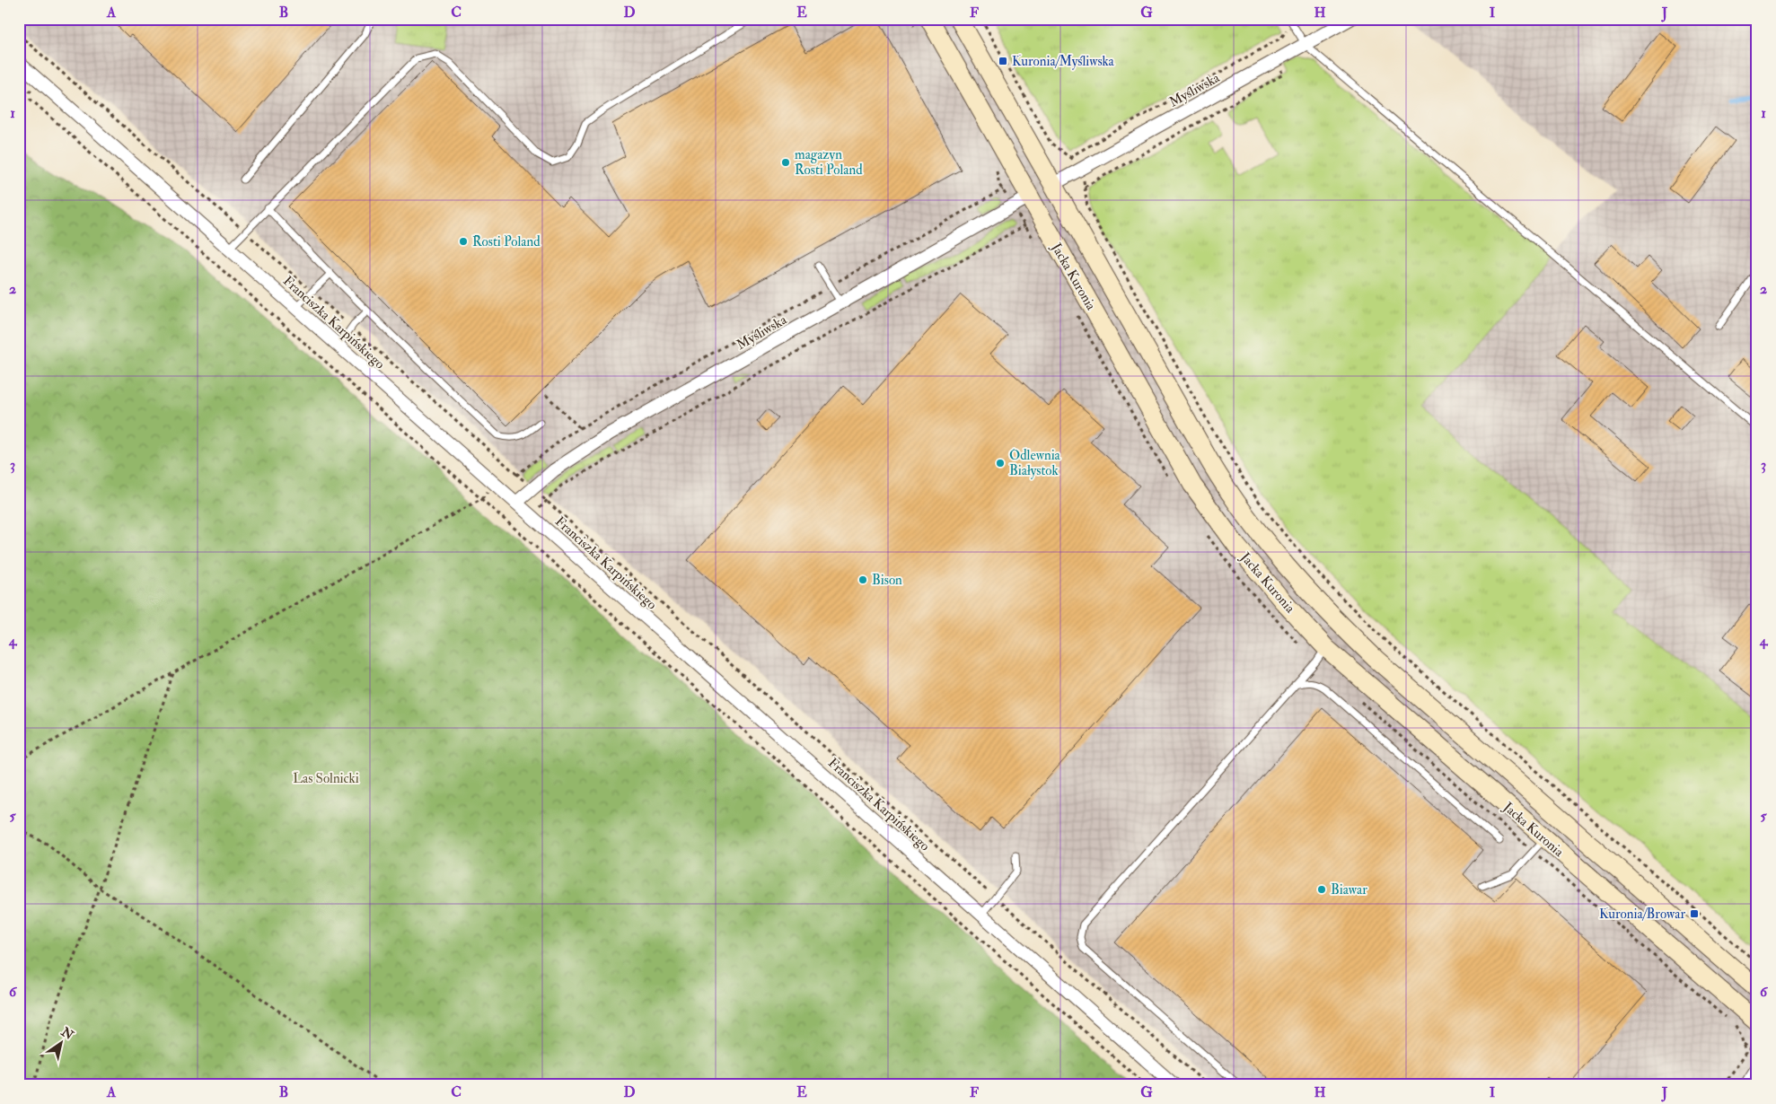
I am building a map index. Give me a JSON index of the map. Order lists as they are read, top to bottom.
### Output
{
  "streets": {
    "main road": ["Jacka Kuronia"],
    "street": ["Myśliwska", "Franciszka Karpińskiego"]
  },
  "crossings": [
    ["Myśliwska", "Jacka Kuronia"],
    ["Myśliwska", "Franciszka Karpińskiego"]
  ],
  "parks": ["Las Solnicki"],
  "places": {
    "transit": ["Kuronia/Myśliwska", "Kuronia/Browar"],
    "other": [
      "magazyn Rosti Poland",
      "Rosti Poland",
      "Odlewnia Białystok",
      "Bison",
      "Biawar"
    ]
  },
  "north": "top right",
  "grid": {
    "columns": [
      "A",
      "B",
      "C",
      "D",
      "E",
      "F",
      "G",
      "H",
      "I",
      "J"
    ],
    "rows": [
      "1",
      "2",
      "3",
      "4",
      "5",
      "6"
    ]
  }
}
